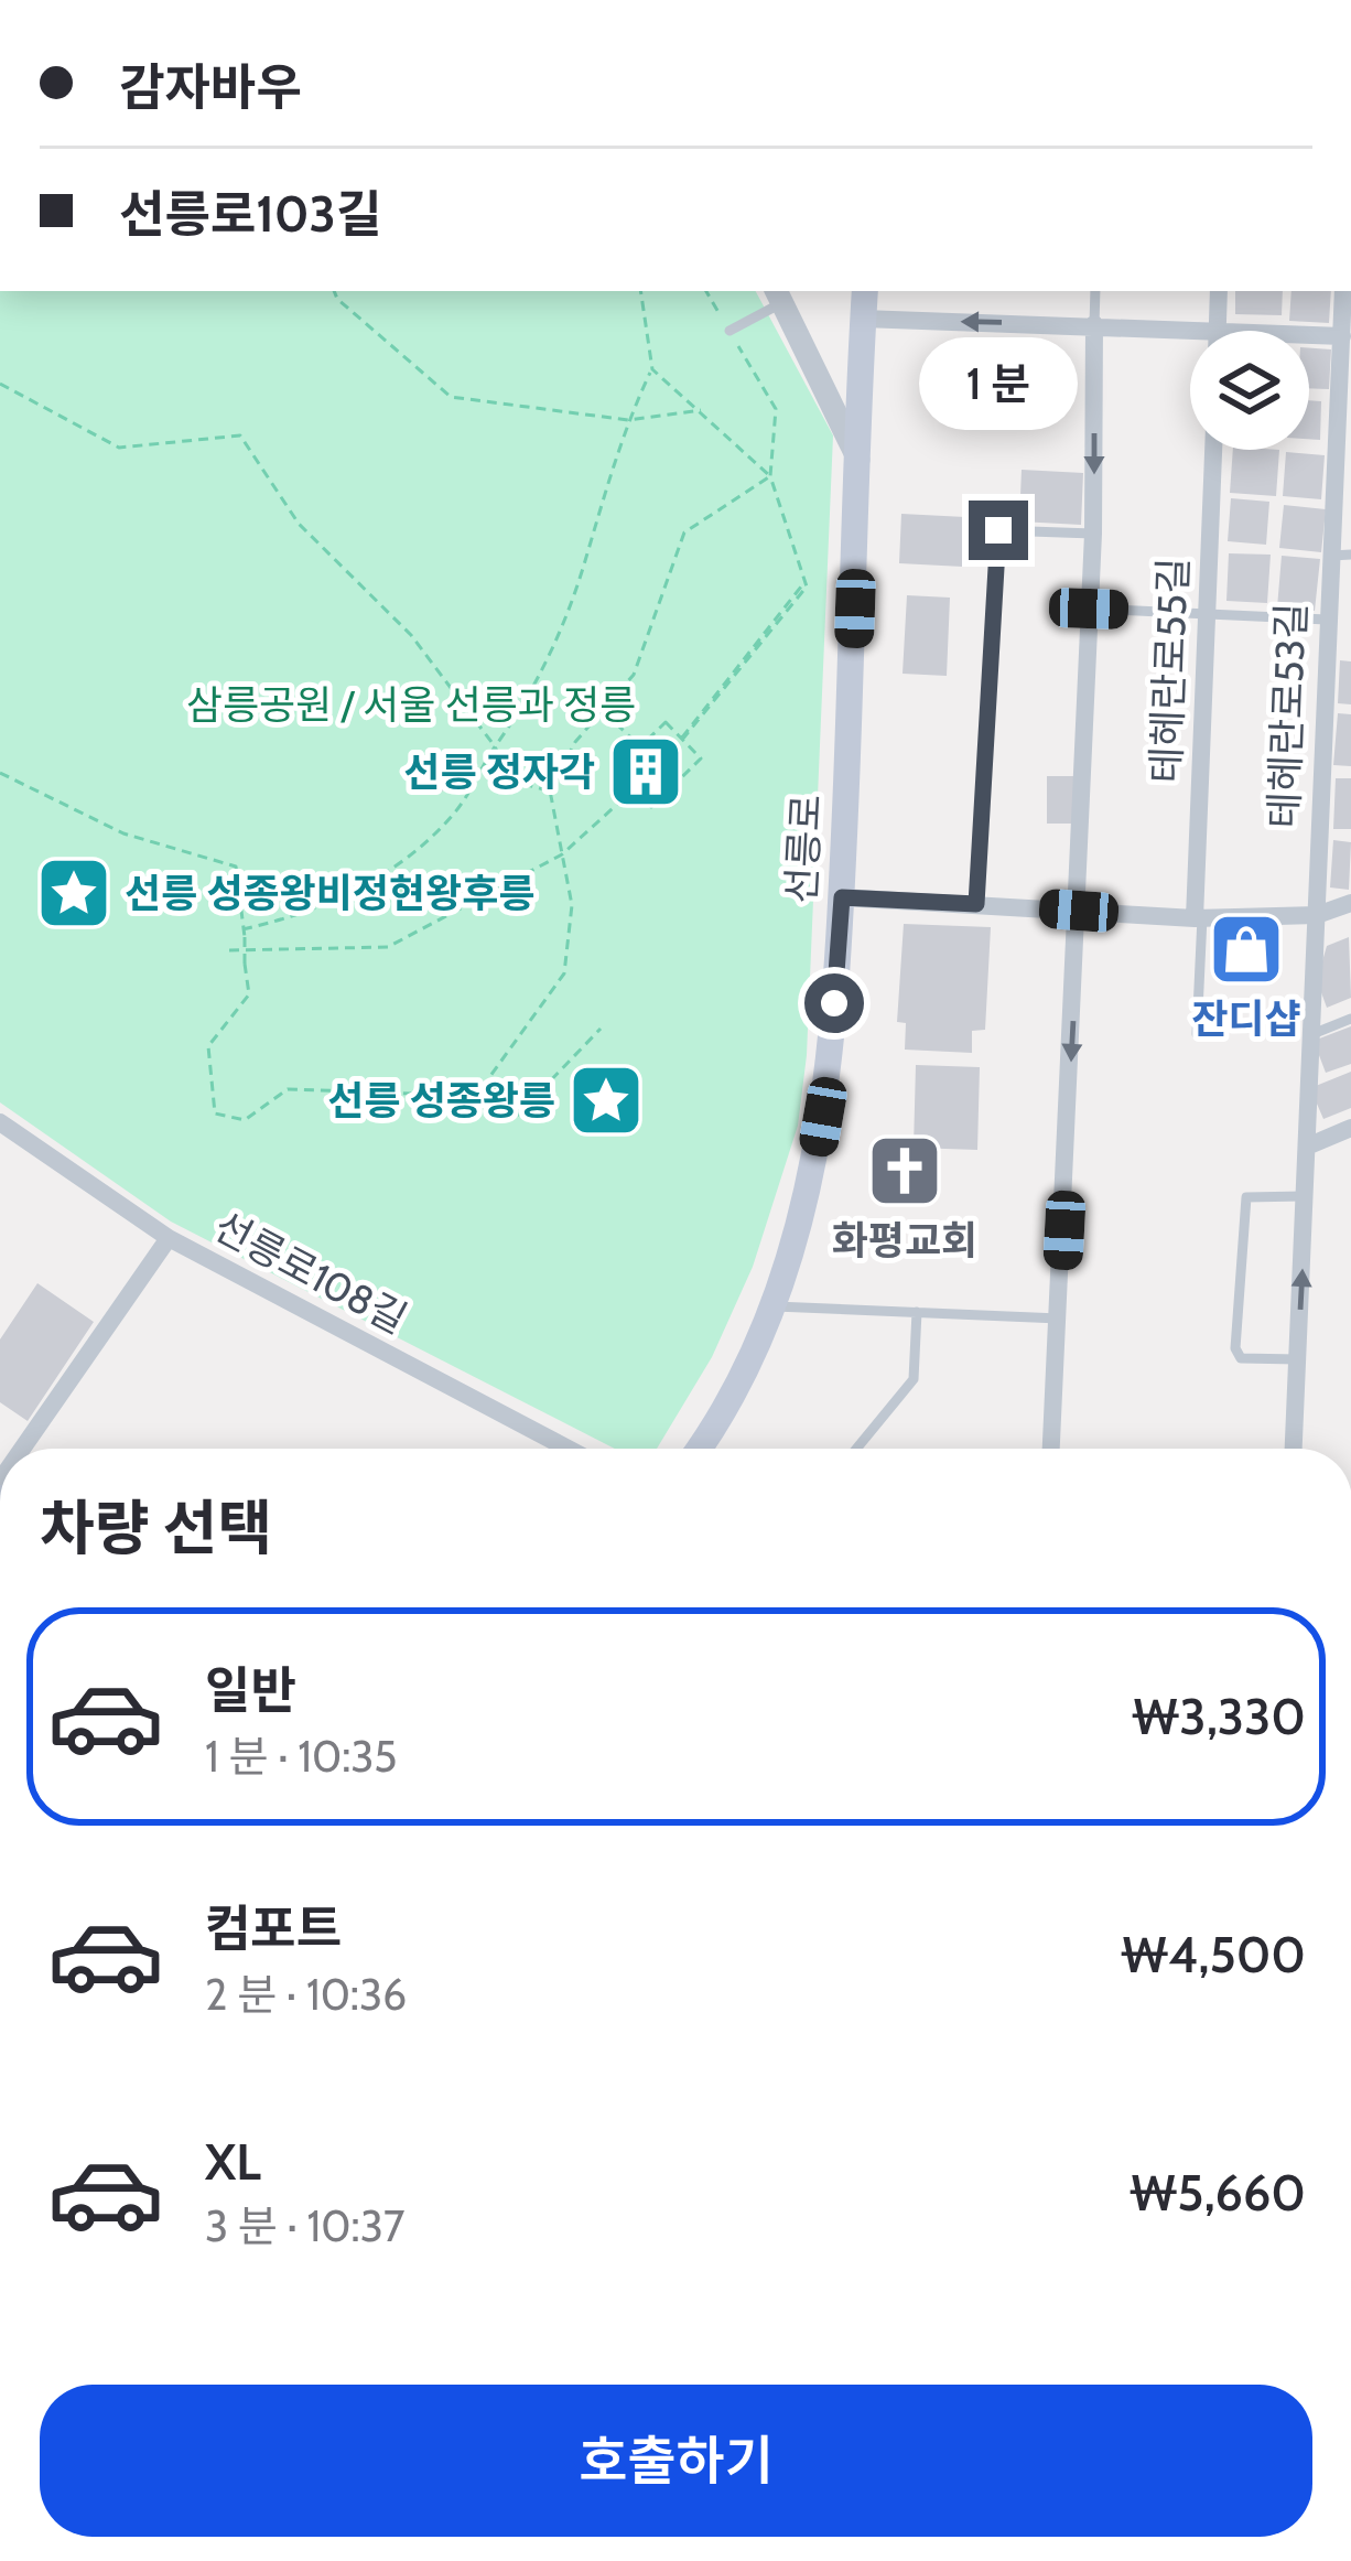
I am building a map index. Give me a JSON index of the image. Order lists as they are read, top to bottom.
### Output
{
  "streets": {
    "main road": ["선릉로"],
    "street": ["테헤란로55길", "테헤란로53길", "선릉로108길"]
  },
  "parks": ["삼릉공원 / 서울 선릉과 정릉"],
  "places": {
    "building": ["선릉 정자각"],
    "place": ["선릉 성종왕비정현왕후릉", "선릉 성종왕릉"],
    "shop": ["잔디샵"],
    "church": ["화평교회"]
  },
  "page": {
    "banner": ["감자바우", "선릉로103길"],
    "bubble": "1 분",
    "heading": "차량 선택",
    "list": [
      {
        "name": "일반",
        "note": "1 분 · 10:35",
        "value": "₩3,330"
      },
      {
        "name": "컴포트",
        "note": "2 분 · 10:36",
        "value": "₩4,500"
      },
      {
        "name": "XL",
        "note": "3 분 · 10:37",
        "value": "₩5,660"
      }
    ],
    "buttons": "호출하기"
  }
}
